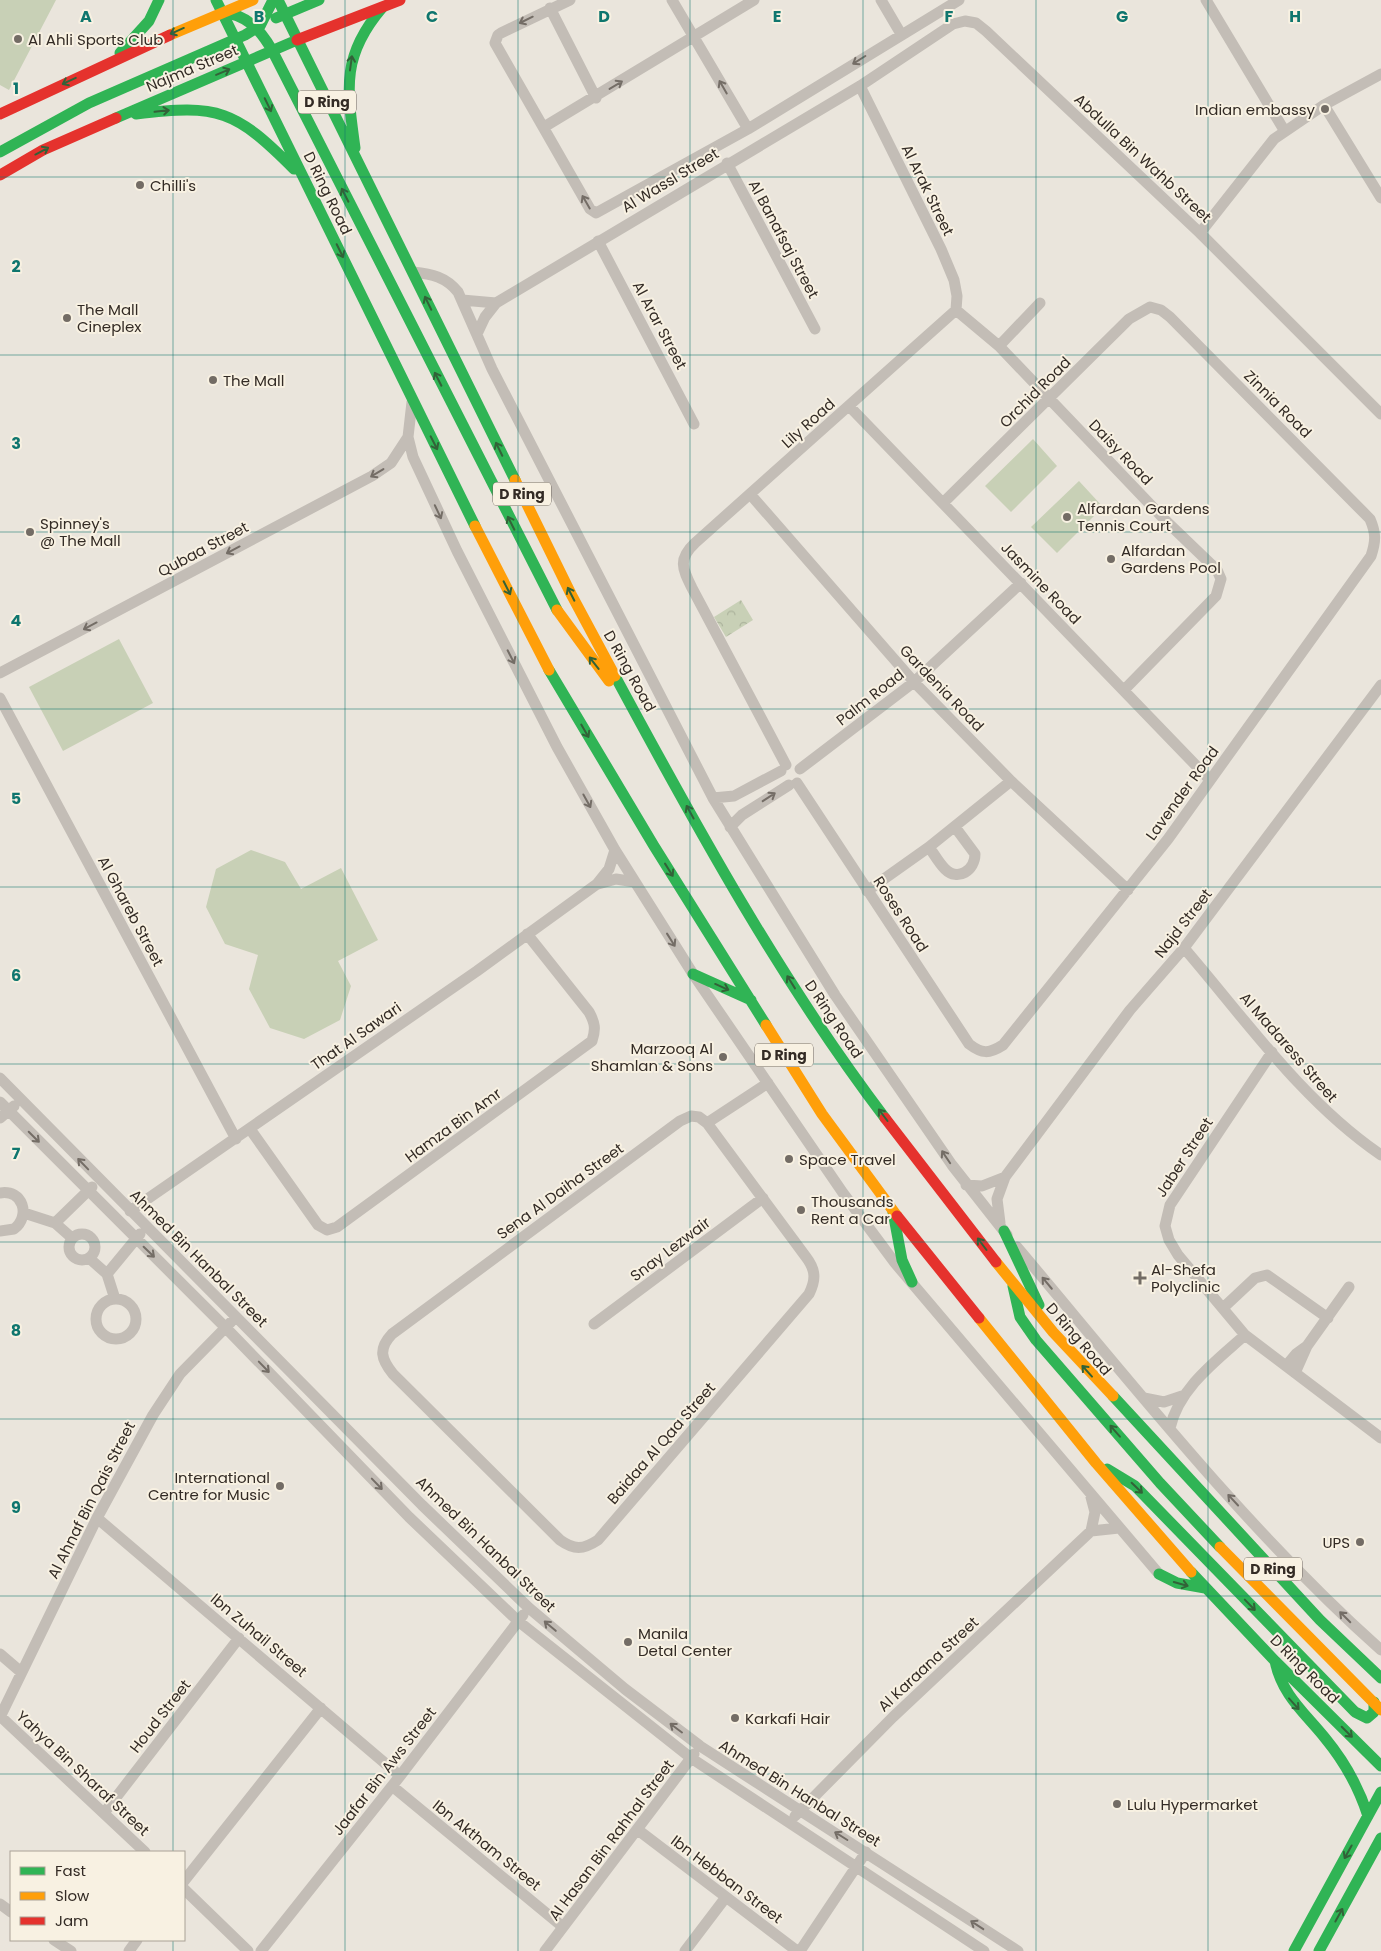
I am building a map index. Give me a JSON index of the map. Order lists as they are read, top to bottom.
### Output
{
  "streets": {
    "main road": ["Najma Street", "D Ring", "D Ring Road"],
    "street": [
      "Abdulla Bin Wahb Street",
      "Al Wassl Street",
      "Al Arak Street",
      "Al Banafsaj Street",
      "Al Arar Street",
      "Orchid Road",
      "Zinnia Road",
      "Lily Road",
      "Daisy Road",
      "Qubaa Street",
      "Jasmine Road",
      "Gardenia Road",
      "Palm Road",
      "Lavender Road",
      "Al Ghareb Street",
      "Roses Road",
      "Najd Street",
      "That Al Sawari",
      "Al Madaress Street",
      "Hamza Bin Amr",
      "Jaber Street",
      "Sena Al Daiha Street",
      "Snay Lezwair",
      "Ahmed Bin Hanbal Street",
      "Baidaa Al Qaa Street",
      "Al Ahnaf Bin Qais Street",
      "Ibn Zuhail Street",
      "Al Karaana Street",
      "Houd Street",
      "Jaafar Bin Aws Street",
      "Yahya Bin Sharaf Street",
      "Al Hasan Bin Rahhal Street",
      "Ibn Aktham Street",
      "Ibn Hebban Street"
    ]
  },
  "crossings": [
    ["Najma Street", "D Ring Road"],
    ["Abdulla Bin Wahb Street", "Al Wassl Street"],
    ["Abdulla Bin Wahb Street", "Al Arak Street"],
    ["Al Wassl Street", "Al Arak Street"],
    ["Al Wassl Street", "D Ring Road"],
    ["Al Wassl Street", "Al Banafsaj Street"],
    ["Al Wassl Street", "Al Arar Street"],
    ["Al Arak Street", "Lily Road"],
    ["Al Arak Street", "Daisy Road"],
    ["D Ring Road", "Najd Street"],
    ["Orchid Road", "Zinnia Road"],
    ["Orchid Road", "Daisy Road"],
    ["Orchid Road", "Jasmine Road"],
    ["Zinnia Road", "Lavender Road"],
    ["Lily Road", "Daisy Road"],
    ["Lily Road", "Jasmine Road"],
    ["Lily Road", "Gardenia Road"],
    ["Lily Road", "Palm Road"],
    ["Lily Road", "Roses Road"],
    ["Daisy Road", "Jasmine Road"],
    ["Jasmine Road", "Palm Road"],
    ["Jasmine Road", "Lavender Road"],
    ["Gardenia Road", "Palm Road"],
    ["Gardenia Road", "Lavender Road"],
    ["Gardenia Road", "Roses Road"],
    ["Palm Road", "Roses Road"],
    ["Lavender Road", "Roses Road"],
    ["Al Ghareb Street", "That Al Sawari"],
    ["Najd Street", "Al Madaress Street"],
    ["That Al Sawari", "Hamza Bin Amr"],
    ["That Al Sawari", "Ahmed Bin Hanbal Street"],
    ["Al Madaress Street", "Jaber Street"],
    ["Sena Al Daiha Street", "Baidaa Al Qaa Street"],
    ["Snay Lezwair", "Baidaa Al Qaa Street"],
    ["Ahmed Bin Hanbal Street", "Al Ahnaf Bin Qais Street"],
    ["Ahmed Bin Hanbal Street", "Al Karaana Street"],
    ["Ahmed Bin Hanbal Street", "Jaafar Bin Aws Street"],
    ["Ahmed Bin Hanbal Street", "Al Hasan Bin Rahhal Street"],
    ["Al Ahnaf Bin Qais Street", "Ibn Zuhail Street"],
    ["Al Ahnaf Bin Qais Street", "Yahya Bin Sharaf Street"],
    ["Ibn Zuhail Street", "Houd Street"],
    ["Ibn Zuhail Street", "Jaafar Bin Aws Street"],
    ["Houd Street", "Yahya Bin Sharaf Street"],
    ["Jaafar Bin Aws Street", "Ibn Aktham Street"],
    ["Al Hasan Bin Rahhal Street", "Ibn Aktham Street"],
    ["Al Hasan Bin Rahhal Street", "Ibn Hebban Street"]
  ],
  "one_way": ["Qubaa Street"],
  "places": {
    "other": [
      "Al Ahli Sports Club",
      "Indian embassy",
      "Chilli's",
      "The Mall Cineplex",
      "The Mall",
      "Alfardan Gardens Tennis Court",
      "Spinney's @ The Mall",
      "Alfardan Gardens Pool",
      "Marzooq Al Shamlan & Sons",
      "Space Travel",
      "Thousands Rent a Car",
      "International Centre for Music",
      "UPS",
      "Manila Detal Center",
      "Karkafi Hair",
      "Lulu Hypermarket"
    ],
    "health": ["Al-Shefa Polyclinic"]
  },
  "legend": ["Fast", "Slow", "Jam"],
  "grid": {
    "columns": [
      "A",
      "B",
      "C",
      "D",
      "E",
      "F",
      "G",
      "H"
    ],
    "rows": [
      "1",
      "2",
      "3",
      "4",
      "5",
      "6",
      "7",
      "8",
      "9"
    ]
  }
}
